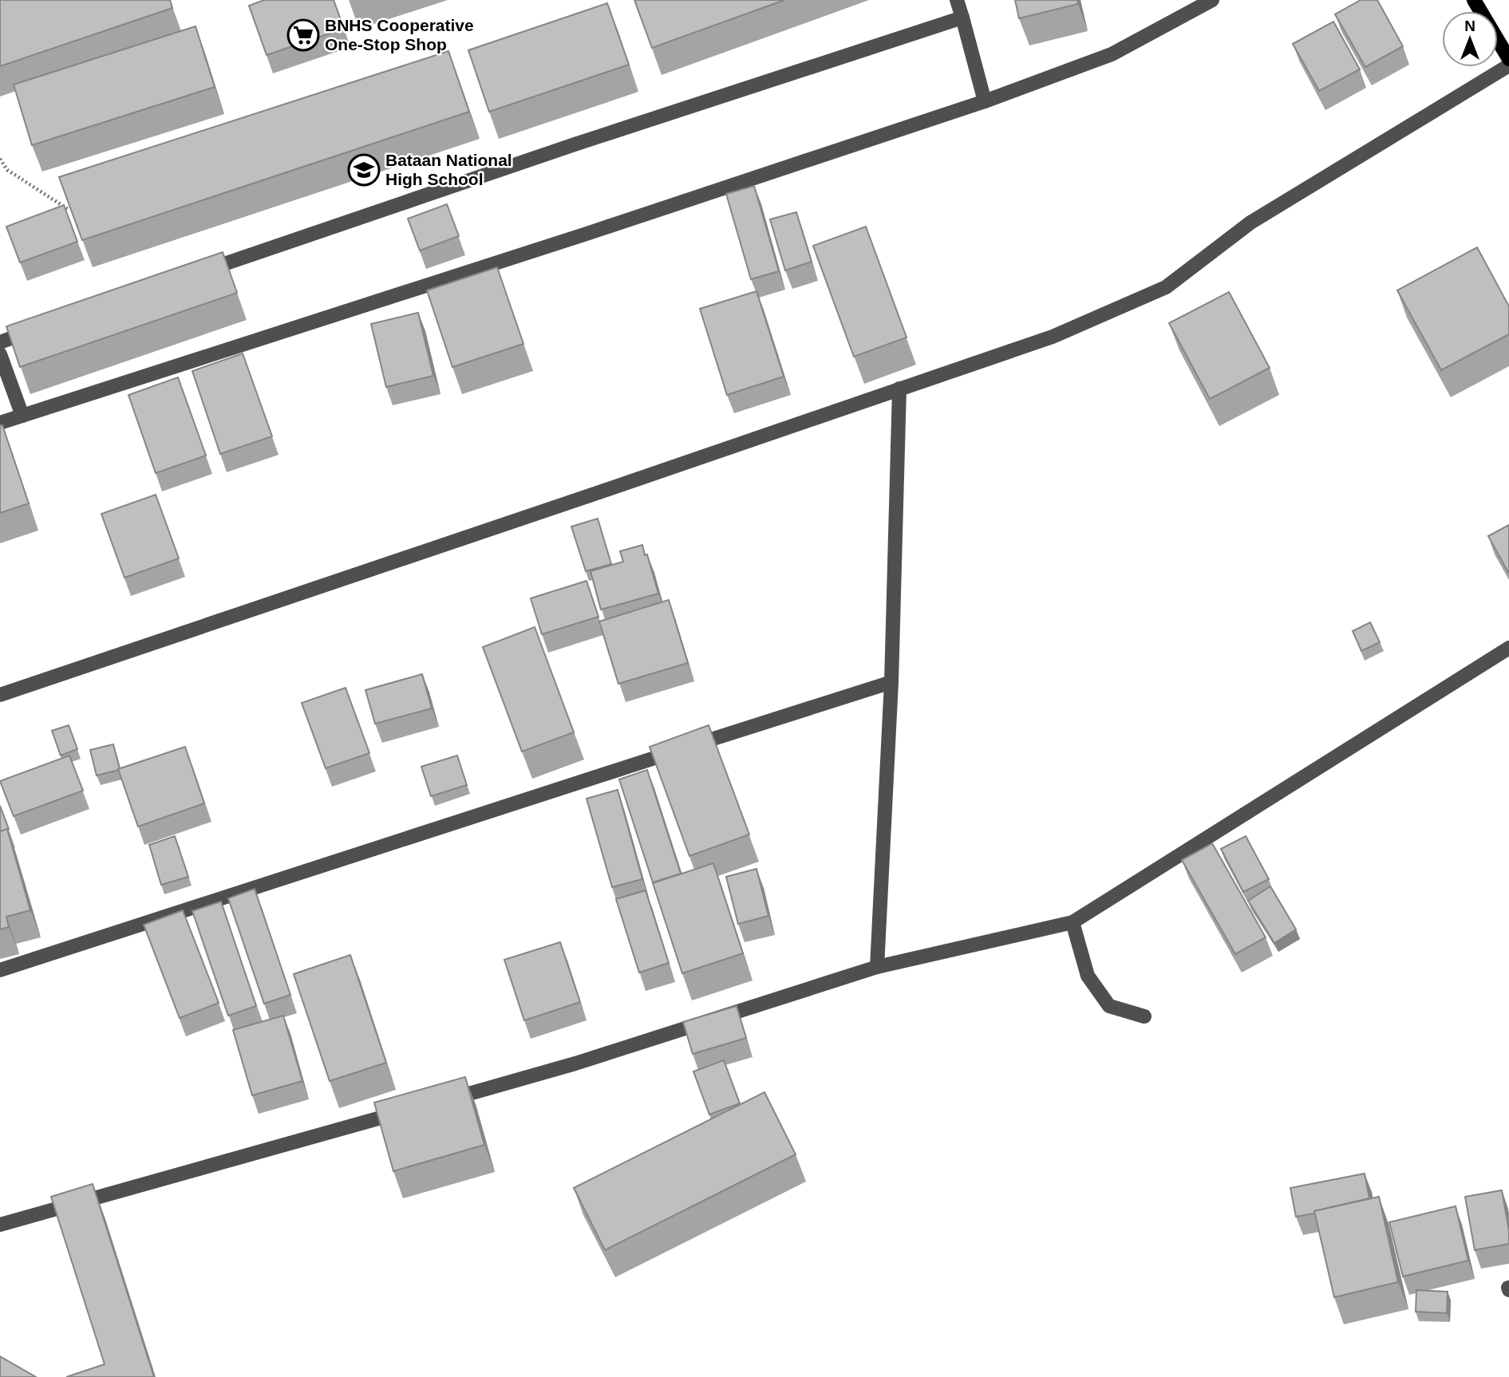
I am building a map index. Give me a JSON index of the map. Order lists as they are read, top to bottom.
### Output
{
  "places": {
    "supermarket": ["BNHS Cooperative One-Stop Shop"],
    "school or university": ["Bataan National High School"]
  },
  "north": "top"
}
